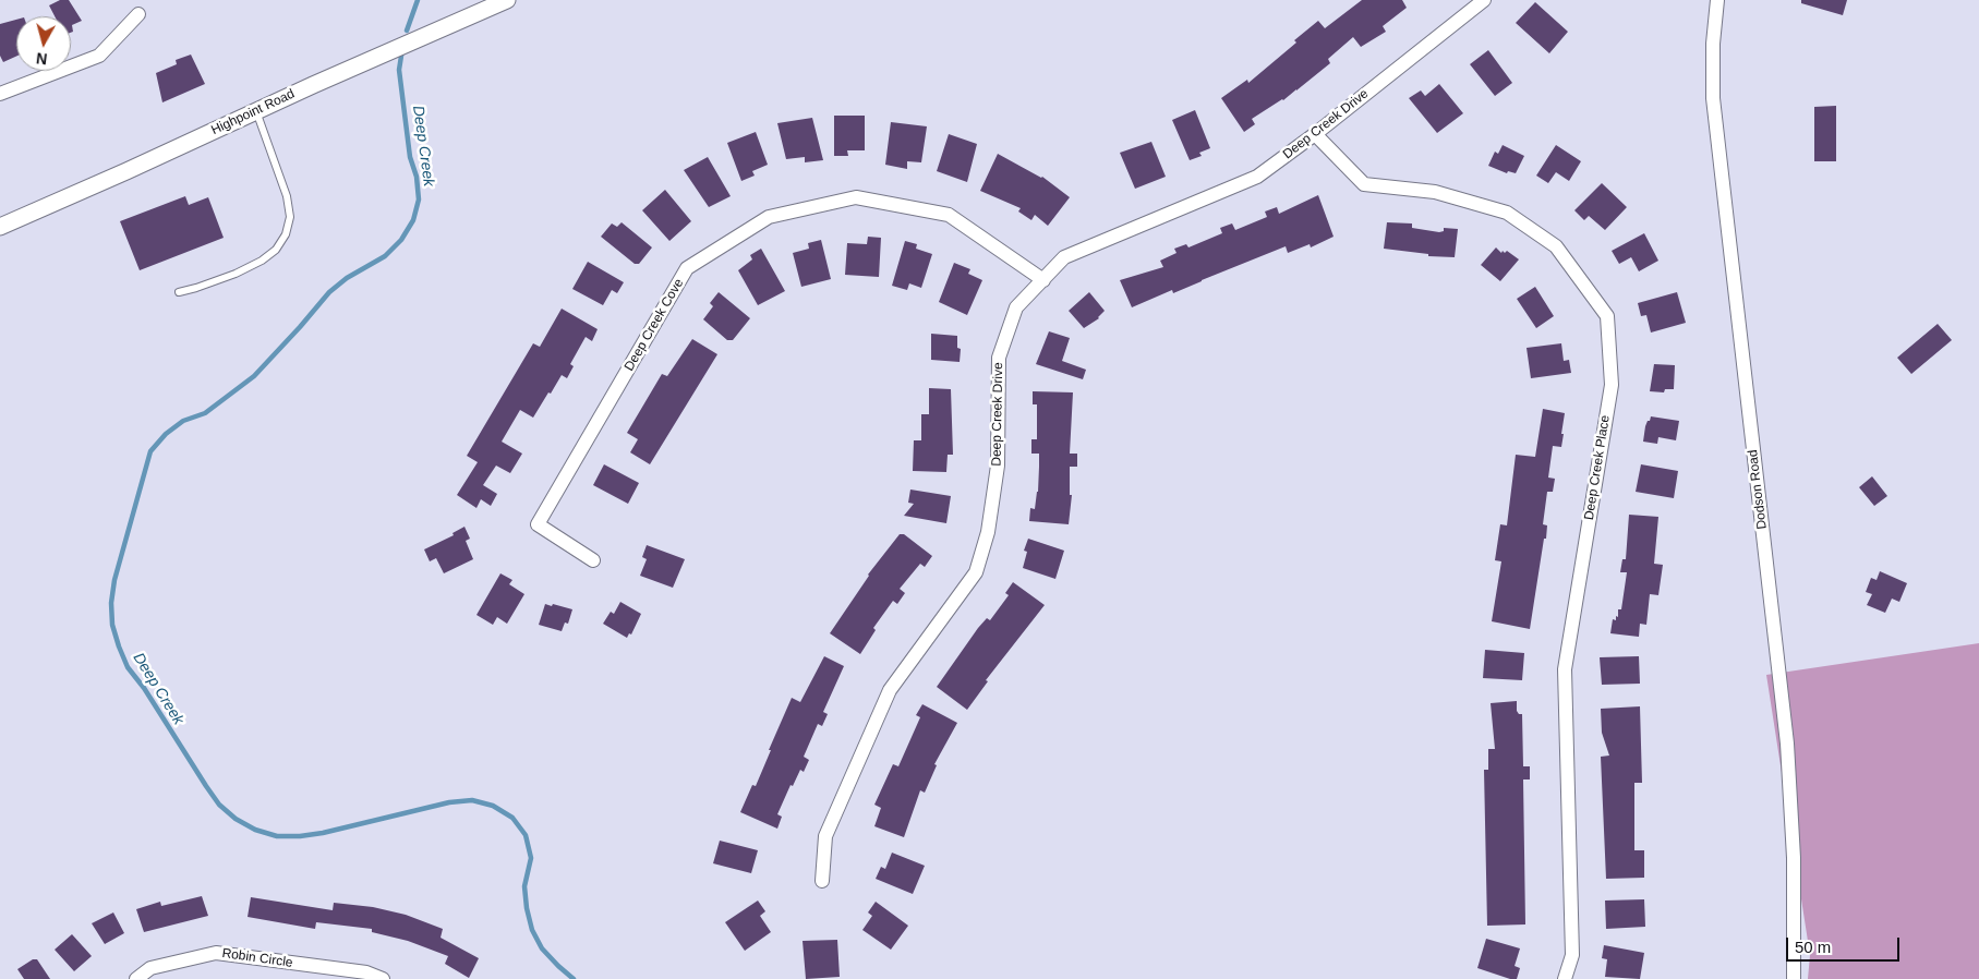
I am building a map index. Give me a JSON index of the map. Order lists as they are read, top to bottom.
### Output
{
  "streets": {
    "street": [
      "Highpoint Road",
      "Deep Creek Drive",
      "Deep Creek Cove",
      "Deep Creek Place",
      "Dodson Road",
      "Robin Circle"
    ]
  },
  "crossings": [
    ["Deep Creek Drive", "Deep Creek Cove"],
    ["Deep Creek Drive", "Deep Creek Place"]
  ],
  "water": ["Deep Creek"],
  "scale_bar": "50 m",
  "north": "bottom"
}
